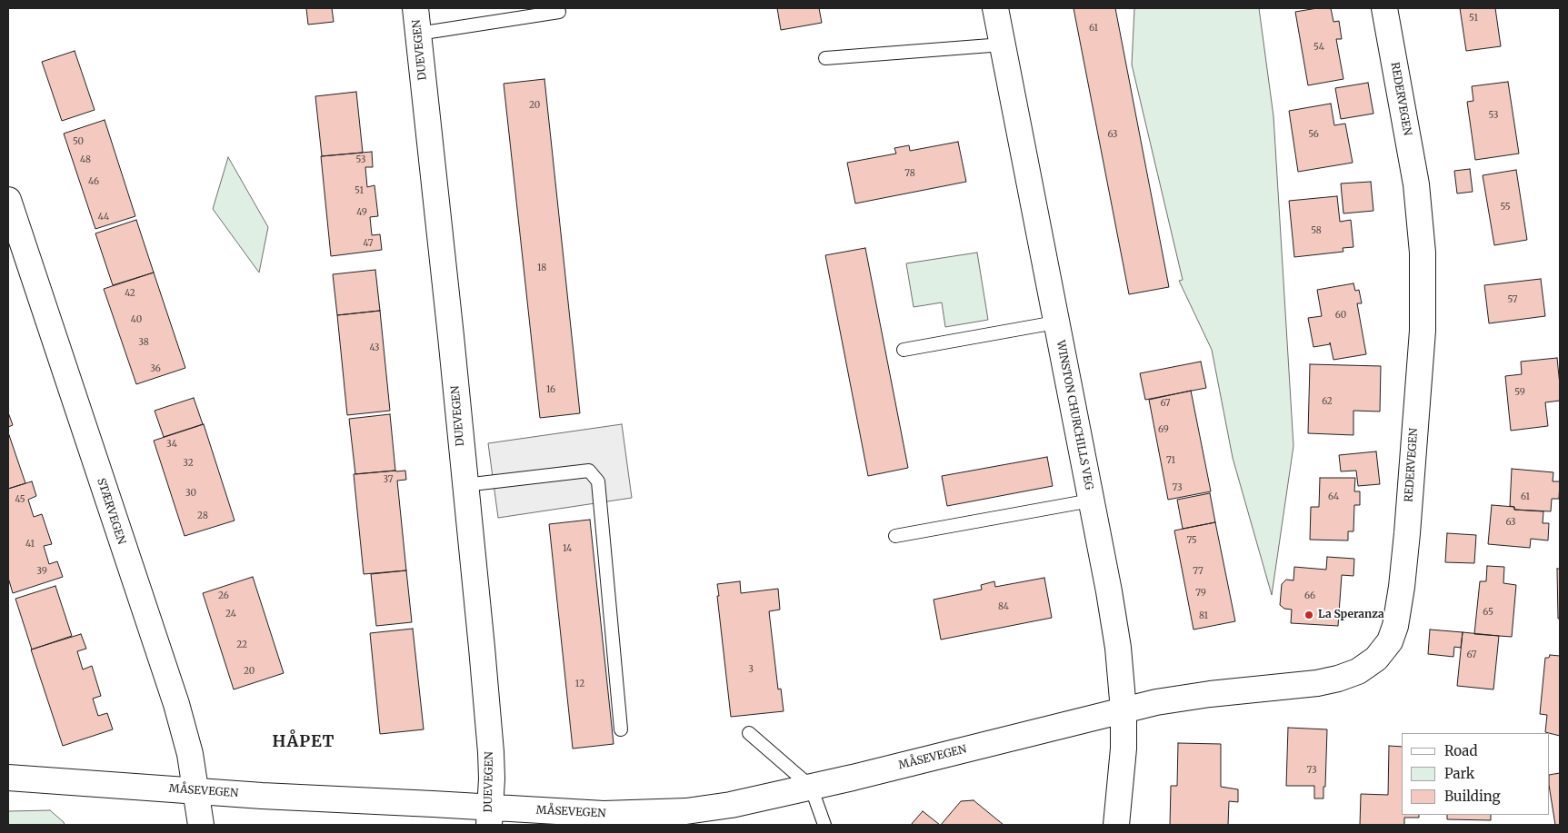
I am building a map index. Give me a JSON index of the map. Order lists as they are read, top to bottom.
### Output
{
  "streets": {
    "street": [
      "DUEVEGEN",
      "REDERVEGEN",
      "WINSTON CHURCHILLS VEG",
      "STÆRVEGEN",
      "MÅSEVEGEN"
    ]
  },
  "crossings": [
    ["DUEVEGEN", "MÅSEVEGEN"],
    ["REDERVEGEN", "WINSTON CHURCHILLS VEG"],
    ["REDERVEGEN", "MÅSEVEGEN"],
    ["WINSTON CHURCHILLS VEG", "MÅSEVEGEN"],
    ["STÆRVEGEN", "MÅSEVEGEN"]
  ],
  "districts": ["HÅPET"],
  "places": ["La Speranza"],
  "house_numbers": [
    "51",
    "61",
    "54",
    "20",
    "53",
    "63",
    "56",
    "50",
    "48",
    "53",
    "78",
    "46",
    "51",
    "55",
    "49",
    "44",
    "58",
    "47",
    "18",
    "42",
    "57",
    "60",
    "40",
    "38",
    "43",
    "36",
    "16",
    "59",
    "62",
    "67",
    "69",
    "34",
    "71",
    "32",
    "37",
    "73",
    "30",
    "64",
    "61",
    "45",
    "28",
    "63",
    "75",
    "41",
    "14",
    "39",
    "77",
    "79",
    "26",
    "66",
    "84",
    "65",
    "24",
    "81",
    "22",
    "67",
    "3",
    "20",
    "12",
    "73"
  ],
  "legend": ["Road", "Park", "Building"]
}
